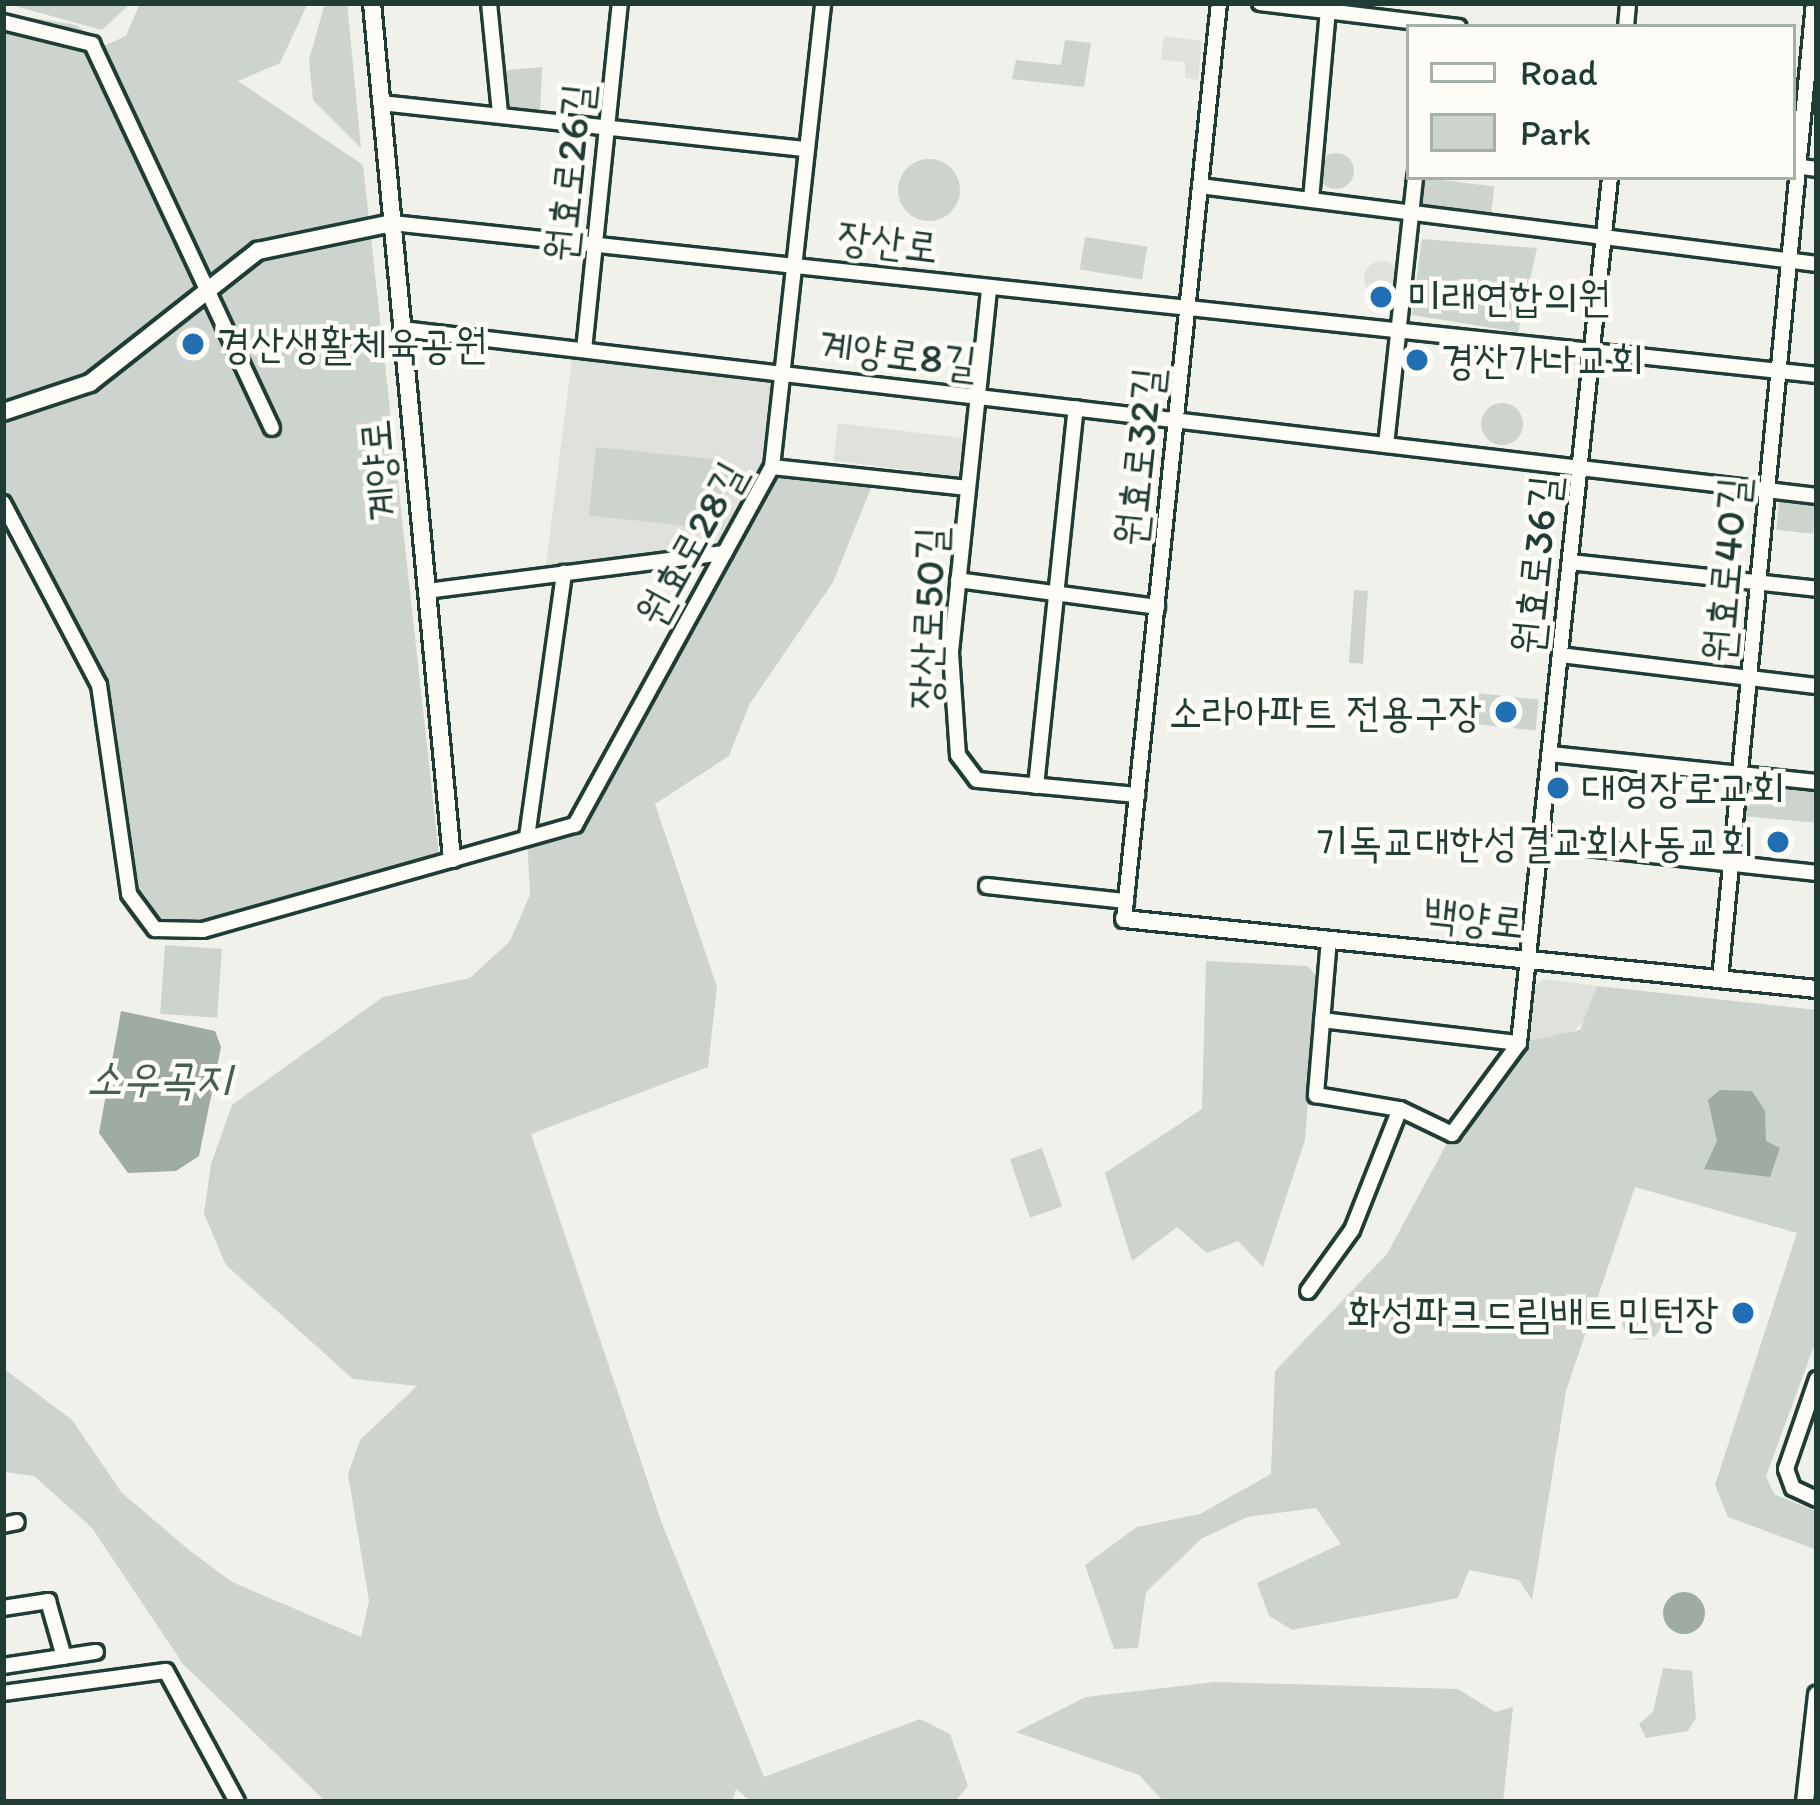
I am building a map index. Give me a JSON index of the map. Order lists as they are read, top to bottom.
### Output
{
  "streets": {
    "street": [
      "원효로26길",
      "장산로",
      "계양로8길",
      "원효로32길",
      "계양로",
      "원효로28길",
      "원효로36길",
      "원효로40길",
      "장산로50길",
      "백양로"
    ]
  },
  "crossings": [
    ["원효로26길", "장산로"],
    ["원효로26길", "계양로8길"],
    ["장산로", "원효로32길"],
    ["장산로", "계양로"],
    ["장산로", "원효로28길"],
    ["장산로", "원효로36길"],
    ["장산로", "원효로40길"],
    ["장산로", "장산로50길"],
    ["계양로8길", "원효로32길"],
    ["계양로8길", "계양로"],
    ["계양로8길", "원효로28길"],
    ["계양로8길", "원효로36길"],
    ["계양로8길", "원효로40길"],
    ["계양로8길", "장산로50길"],
    ["원효로32길", "장산로50길"],
    ["원효로32길", "백양로"],
    ["계양로", "원효로28길"],
    ["원효로36길", "백양로"],
    ["원효로40길", "백양로"]
  ],
  "water": ["소우곡지"],
  "places": [
    "미래연합의원",
    "경산생활체육공원",
    "경산가나교회",
    "소라아파트 전용구장",
    "대영장로교회",
    "기독교대한성결교회사동교회",
    "화성파크드림배트민턴장"
  ],
  "legend": ["Road", "Park"]
}
